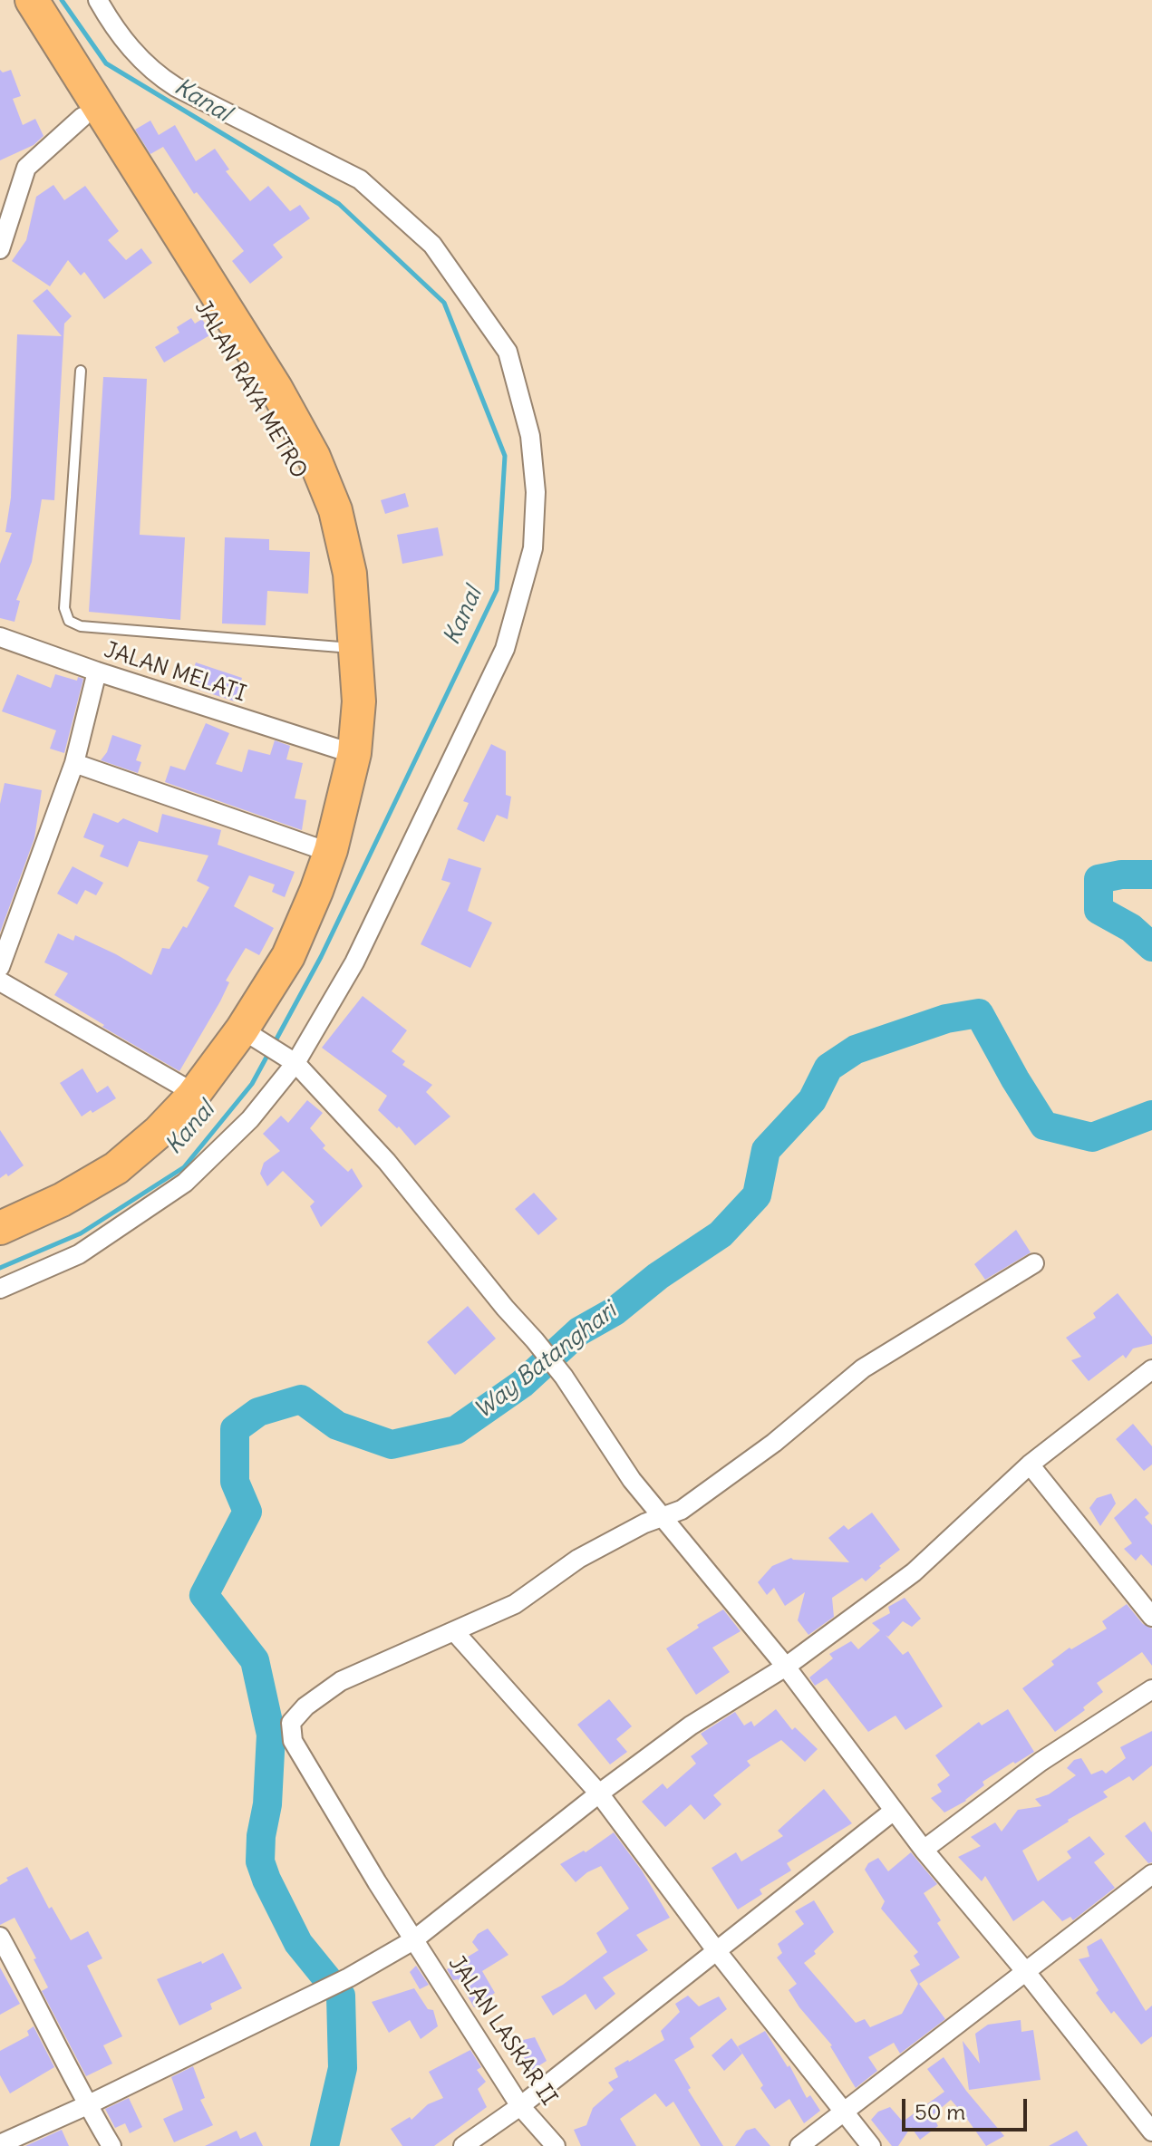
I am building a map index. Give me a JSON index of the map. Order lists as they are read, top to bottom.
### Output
{
  "streets": {
    "highway": ["JALAN RAYA METRO"],
    "street": ["JALAN MELATI", "JALAN LASKAR II"]
  },
  "crossings": [
    ["JALAN RAYA METRO", "JALAN MELATI"]
  ],
  "water": ["Kanal", "Way Batanghari"],
  "scale_bar": "50 m"
}
